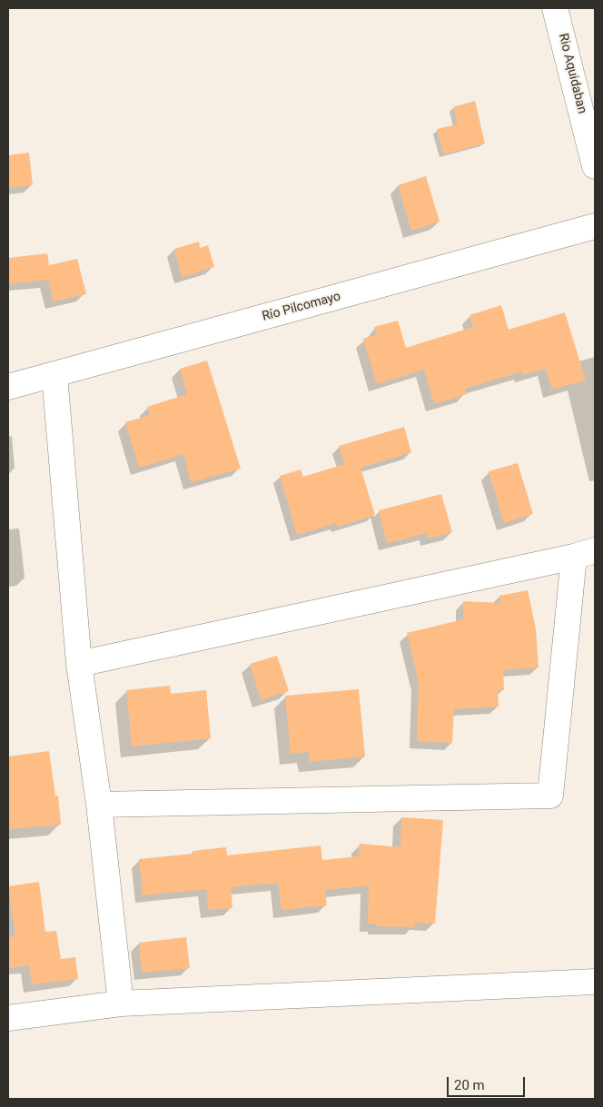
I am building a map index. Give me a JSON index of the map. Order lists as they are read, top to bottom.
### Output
{
  "streets": {
    "street": ["Rio Aquidaban", "Río Pilcomayo"]
  },
  "scale_bar": "20 m"
}
